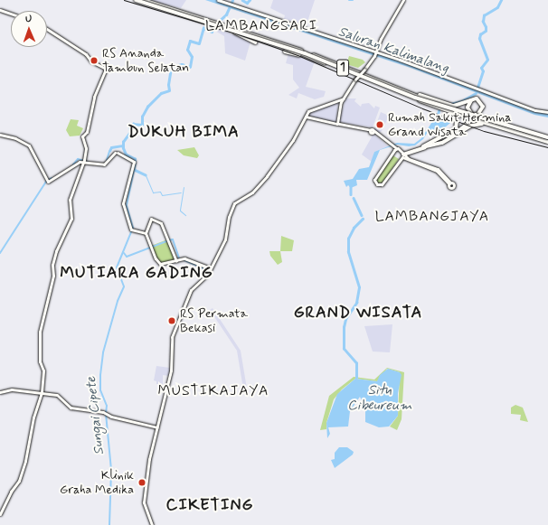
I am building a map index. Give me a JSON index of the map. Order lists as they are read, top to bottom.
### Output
{
  "streets": {
    "highway": ["1"]
  },
  "districts": [
    "LAMBANGSARI",
    "DUKUH BIMA",
    "LAMBANGJAYA",
    "MUTIARA GADING",
    "GRAND WISATA",
    "MUSTIKAJAYA",
    "CIKETING"
  ],
  "water": ["Saluran Kalimalang", "Situ Cibeureum", "Sungai Cipete"],
  "places": [
    "RS Ananda Tambun Selatan",
    "Rumah Sakit Hermina Grand Wisata",
    "RS Permata Bekasi",
    "Klinik Graha Medika"
  ],
  "north": "top"
}
